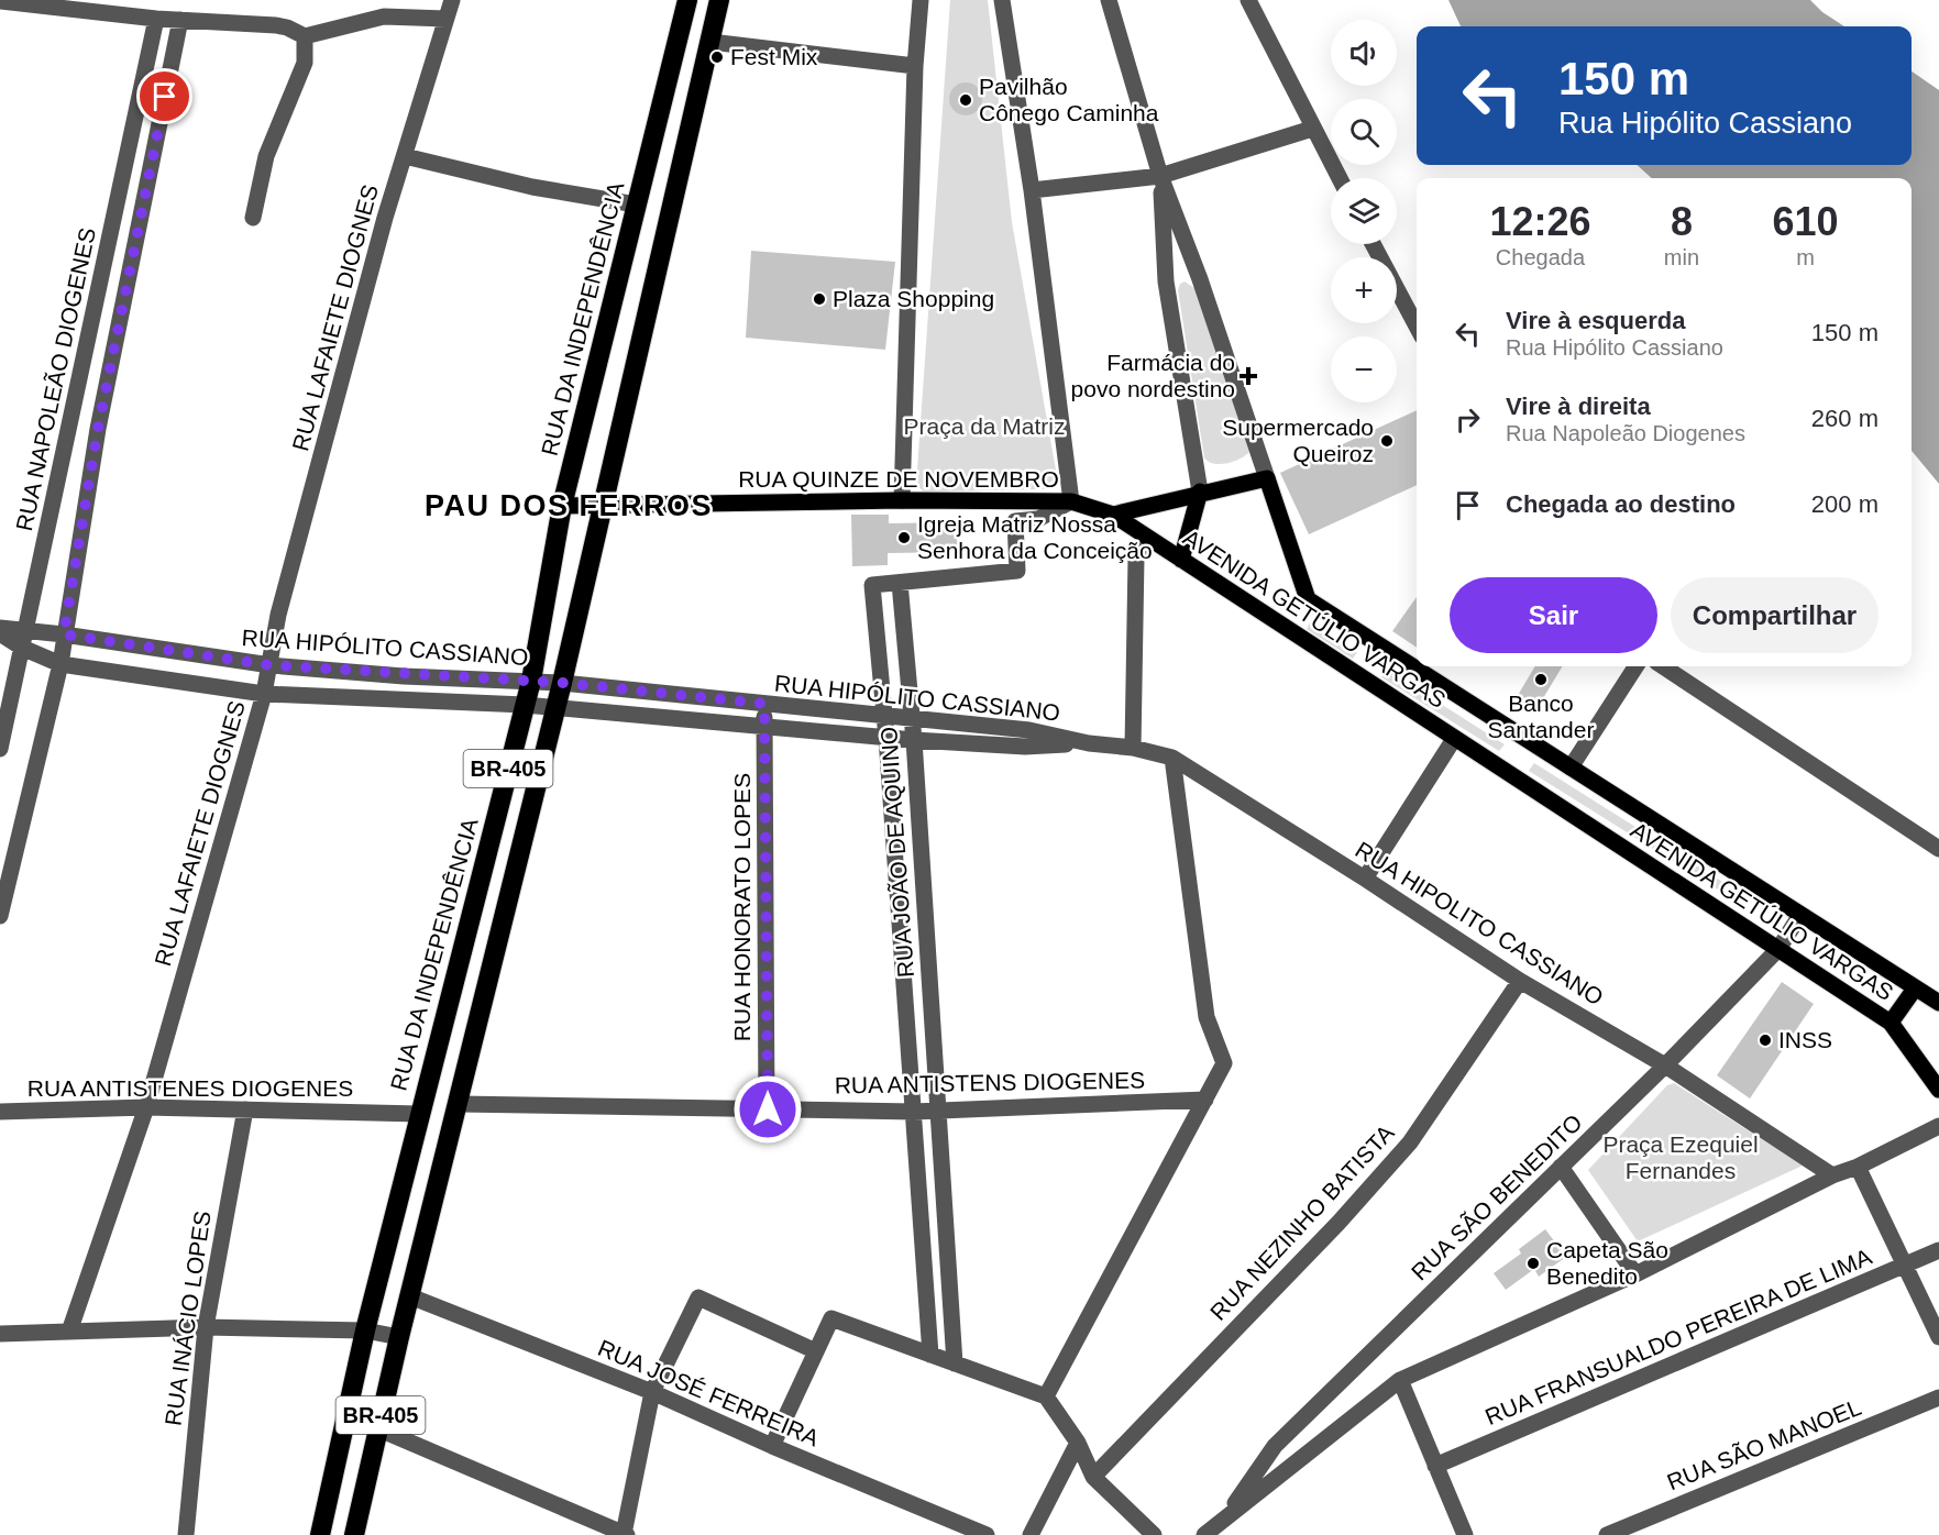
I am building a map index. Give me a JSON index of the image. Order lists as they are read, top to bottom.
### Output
{
  "streets": {
    "highway": ["RUA DA INDEPENDÊNCIA", "BR-405"],
    "main road": ["RUA QUINZE DE NOVEMBRO", "AVENIDA GETÚLIO VARGAS"],
    "street": [
      "RUA LAFAIETE DIOGNES",
      "RUA NAPOLEÃO DIOGENES",
      "RUA HIPÓLITO CASSIANO",
      "RUA JOÃO DE AQUINO",
      "RUA HONORATO LOPES",
      "RUA HIPOLITO CASSIANO",
      "RUA ANTISTENS DIOGENES",
      "RUA ANTISTENES DIOGENES",
      "RUA SÃO BENEDITO",
      "RUA NEZINHO BATISTA",
      "RUA INÁCIO LOPES",
      "RUA FRANSUALDO PEREIRA DE LIMA",
      "RUA JOSÉ FERREIRA",
      "RUA SÃO MANOEL"
    ]
  },
  "crossings": [
    ["RUA LAFAIETE DIOGNES", "RUA HIPÓLITO CASSIANO"],
    ["RUA LAFAIETE DIOGNES", "RUA ANTISTENES DIOGENES"],
    ["RUA DA INDEPENDÊNCIA", "RUA QUINZE DE NOVEMBRO"],
    ["RUA DA INDEPENDÊNCIA", "RUA HIPÓLITO CASSIANO"],
    ["RUA DA INDEPENDÊNCIA", "RUA ANTISTENES DIOGENES"],
    ["RUA NAPOLEÃO DIOGENES", "RUA HIPÓLITO CASSIANO"],
    ["RUA QUINZE DE NOVEMBRO", "AVENIDA GETÚLIO VARGAS"],
    ["RUA QUINZE DE NOVEMBRO", "BR-405"],
    ["AVENIDA GETÚLIO VARGAS", "RUA SÃO BENEDITO"],
    ["RUA HIPÓLITO CASSIANO", "BR-405"],
    ["RUA HIPÓLITO CASSIANO", "RUA JOÃO DE AQUINO"],
    ["RUA HIPÓLITO CASSIANO", "RUA HONORATO LOPES"],
    ["RUA HIPÓLITO CASSIANO", "RUA HIPOLITO CASSIANO"],
    ["BR-405", "RUA ANTISTENS DIOGENES"],
    ["BR-405", "RUA JOSÉ FERREIRA"],
    ["RUA JOÃO DE AQUINO", "RUA ANTISTENS DIOGENES"],
    ["RUA HONORATO LOPES", "RUA ANTISTENS DIOGENES"],
    ["RUA HIPOLITO CASSIANO", "RUA SÃO BENEDITO"],
    ["RUA HIPOLITO CASSIANO", "RUA NEZINHO BATISTA"],
    ["RUA ANTISTENES DIOGENES", "RUA INÁCIO LOPES"]
  ],
  "districts": ["PAU DOS FERROS"],
  "parks": ["Praça da Matriz", "Praça Ezequiel Fernandes"],
  "places": {
    "other": [
      "Fest Mix",
      "Pavilhão Cônego Caminha",
      "Plaza Shopping",
      "Supermercado Queiroz",
      "Igreja Matriz Nossa Senhora da Conceição",
      "Banco Santander",
      "INSS",
      "Capeta São Benedito"
    ],
    "health": ["Farmácia do povo nordestino"]
  },
  "page": {
    "map_buttons": ["+", "−"],
    "turn": ["150 m", "Rua Hipólito Cassiano"],
    "eta": [
      "12:26",
      "Chegada",
      "8",
      "min",
      "610",
      "m"
    ],
    "list": [
      {
        "name": "Vire à esquerda",
        "note": "Rua Hipólito Cassiano",
        "value": "150 m"
      },
      {
        "name": "Vire à direita",
        "note": "Rua Napoleão Diogenes",
        "value": "260 m"
      },
      {
        "name": "Chegada ao destino",
        "value": "200 m"
      }
    ],
    "buttons": ["Sair", "Compartilhar"]
  }
}
